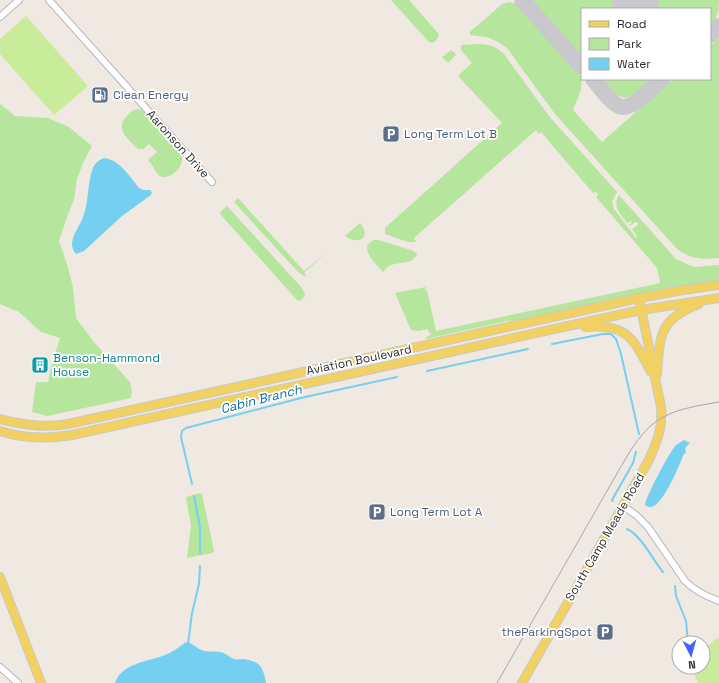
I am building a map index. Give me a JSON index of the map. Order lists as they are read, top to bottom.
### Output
{
  "streets": {
    "main road": ["Aviation Boulevard", "South Camp Meade Road"],
    "street": ["Aaronson Drive"]
  },
  "water": ["Cabin Branch"],
  "places": {
    "fuel station": ["Clean Energy"],
    "parking": ["Long Term Lot B", "Long Term Lot A", "theParkingSpot"],
    "building": ["Benson-Hammond House"]
  },
  "legend": ["Road", "Park", "Water"],
  "north": "bottom"
}
